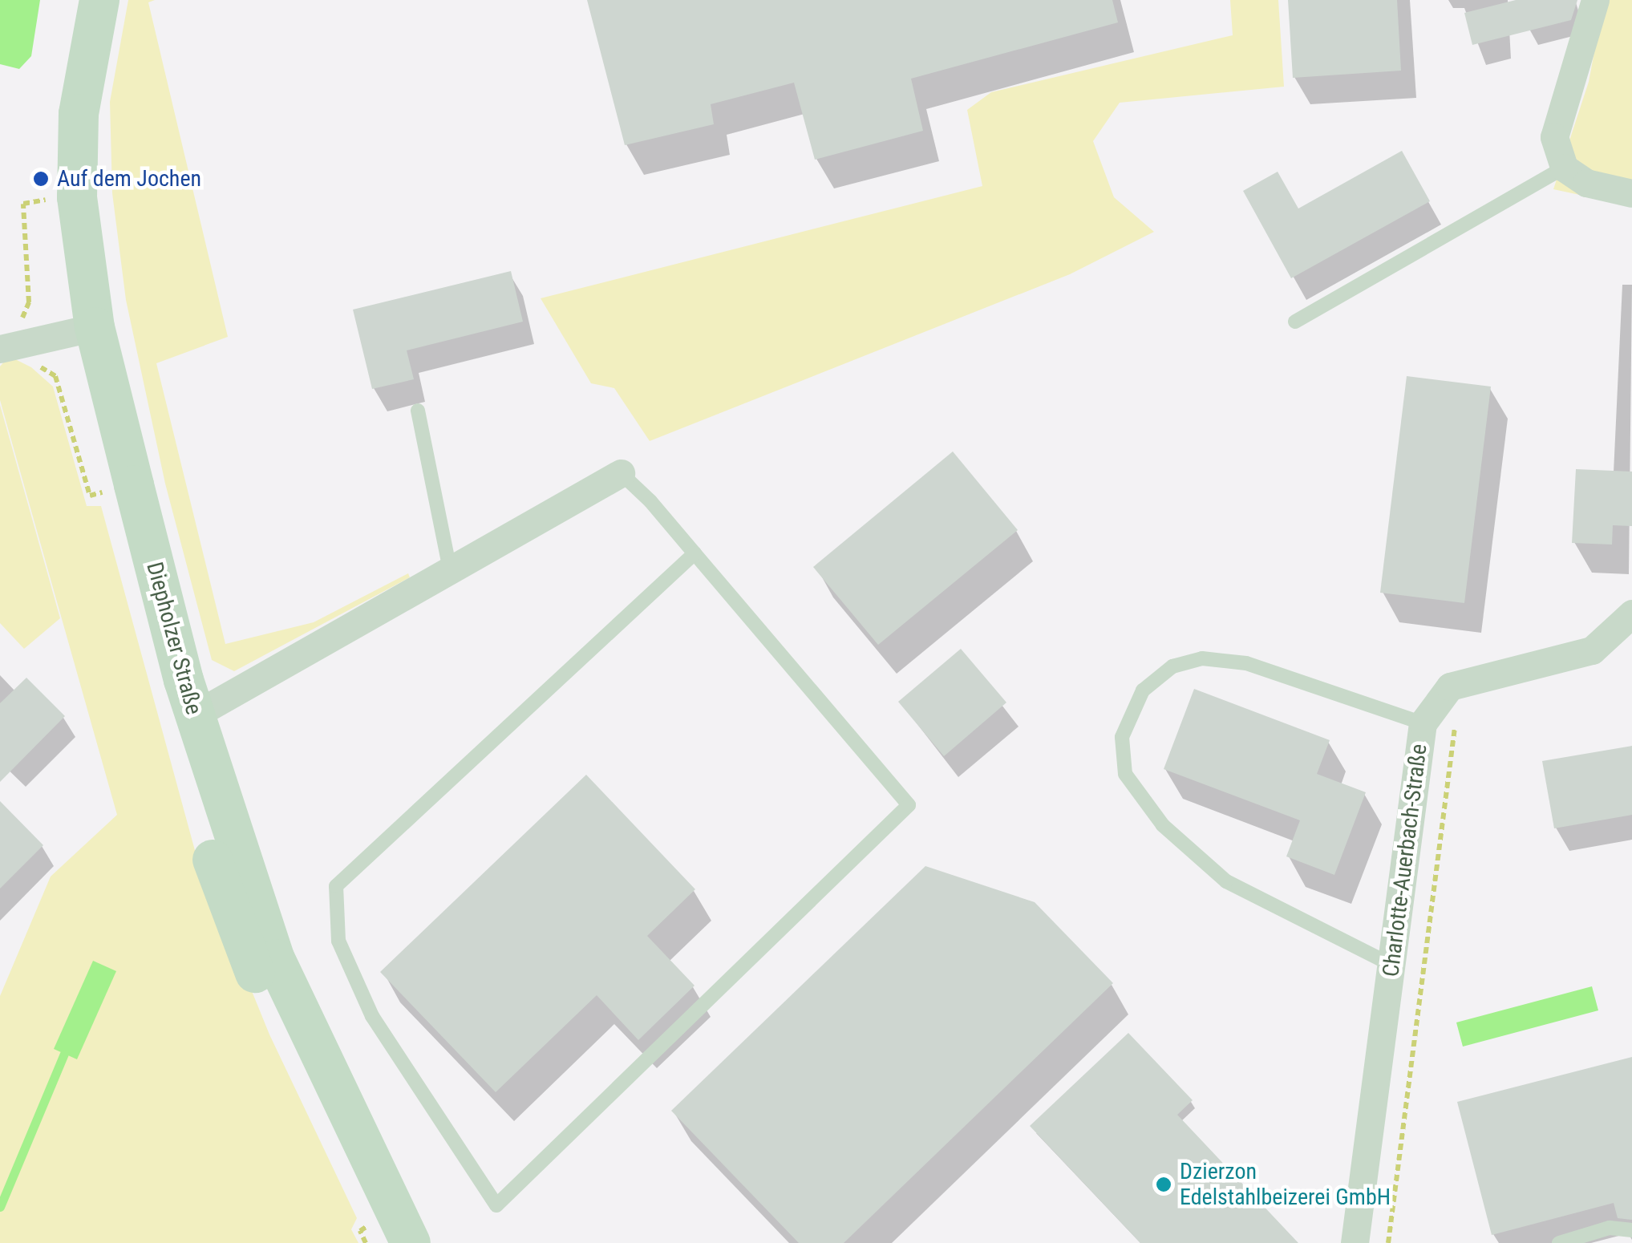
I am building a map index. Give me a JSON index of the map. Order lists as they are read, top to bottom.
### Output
{
  "streets": {
    "street": ["Diepholzer Straße", "Charlotte-Auerbach-Straße"]
  },
  "places": ["Auf dem Jochen", "Dzierzon Edelstahlbeizerei GmbH"]
}
